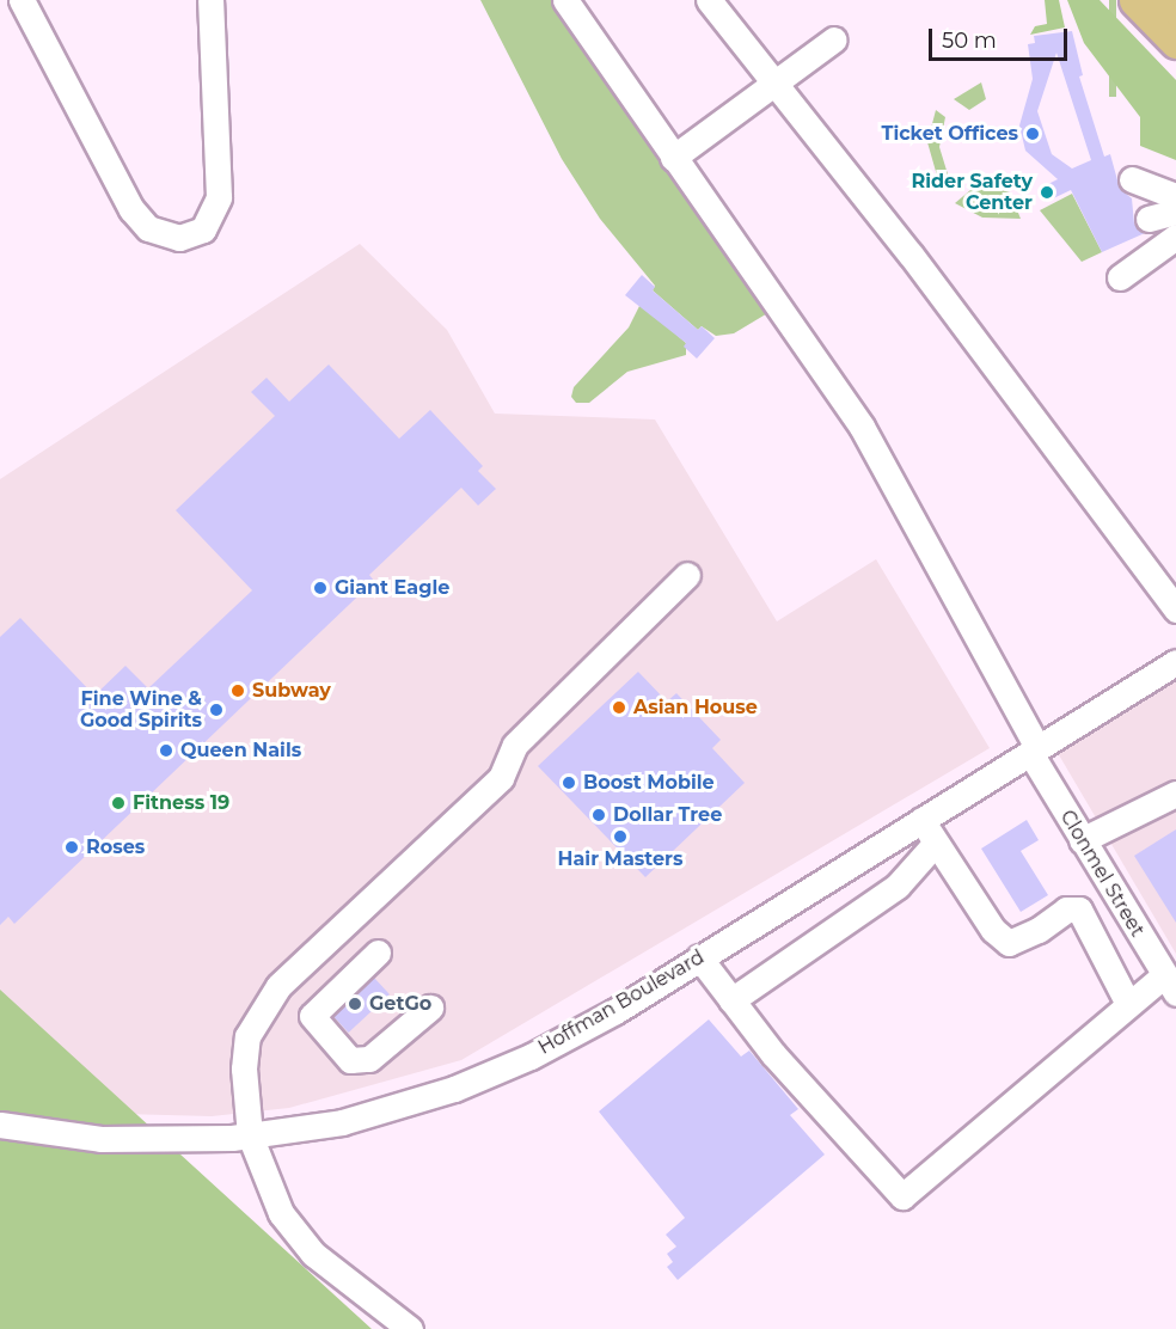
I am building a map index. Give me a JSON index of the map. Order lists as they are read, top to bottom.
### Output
{
  "streets": {
    "street": ["Clonmel Street", "Hoffman Boulevard"]
  },
  "crossings": [
    ["Clonmel Street", "Hoffman Boulevard"]
  ],
  "places": [
    "Ticket Offices",
    "Rider Safety Center",
    "Giant Eagle",
    "Subway",
    "Asian House",
    "Fine Wine & Good Spirits",
    "Queen Nails",
    "Boost Mobile",
    "Fitness 19",
    "Dollar Tree",
    "Hair Masters",
    "Roses",
    "GetGo"
  ],
  "scale_bar": "50 m"
}
